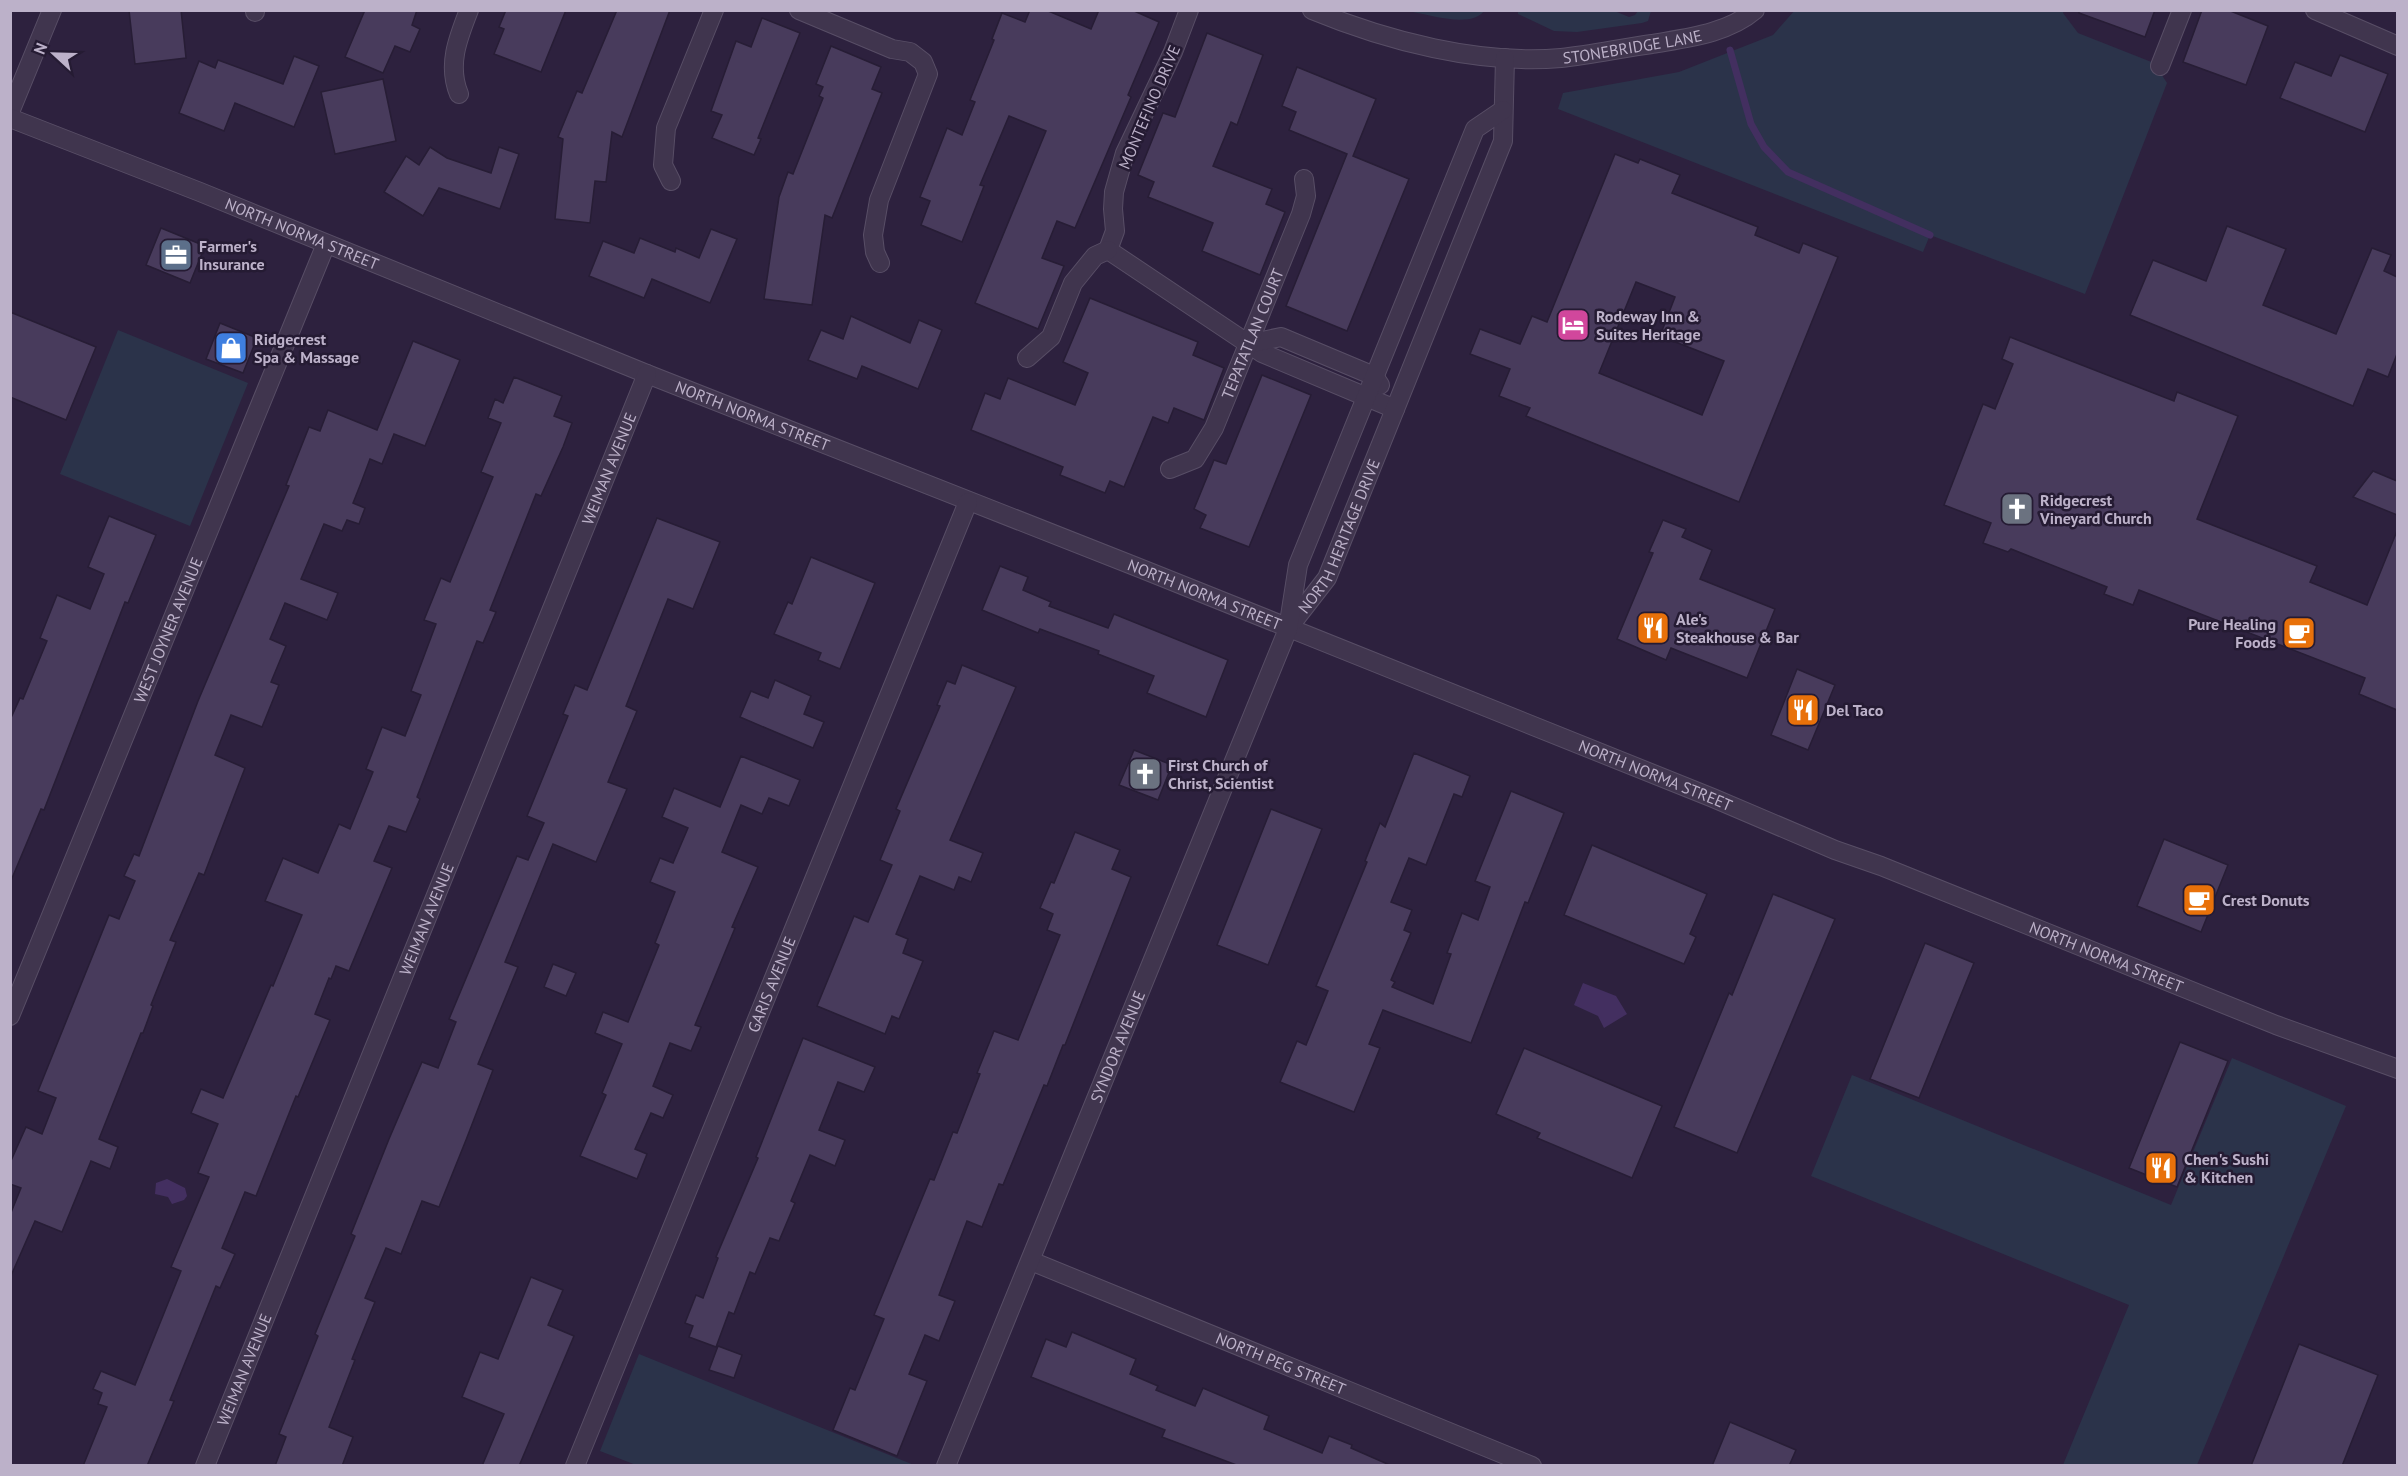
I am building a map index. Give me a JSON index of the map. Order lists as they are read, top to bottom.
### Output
{
  "streets": {
    "street": [
      "STONEBRIDGE LANE",
      "MONTEFINO DRIVE",
      "NORTH NORMA STREET",
      "TEPATATLAN COURT",
      "WEIMAN AVENUE",
      "NORTH HERITAGE DRIVE",
      "WEST JOYNER AVENUE",
      "GARIS AVENUE",
      "SYNDOR AVENUE",
      "NORTH PEG STREET"
    ]
  },
  "crossings": [
    ["STONEBRIDGE LANE", "NORTH HERITAGE DRIVE"],
    ["NORTH NORMA STREET", "WEIMAN AVENUE"],
    ["NORTH NORMA STREET", "NORTH HERITAGE DRIVE"],
    ["NORTH NORMA STREET", "WEST JOYNER AVENUE"],
    ["NORTH NORMA STREET", "GARIS AVENUE"],
    ["NORTH NORMA STREET", "SYNDOR AVENUE"],
    ["NORTH HERITAGE DRIVE", "SYNDOR AVENUE"],
    ["SYNDOR AVENUE", "NORTH PEG STREET"]
  ],
  "places": {
    "office": ["Farmer's Insurance"],
    "hotel": ["Rodeway Inn & Suites Heritage"],
    "shop": ["Ridgecrest Spa & Massage"],
    "church": ["Ridgecrest Vineyard Church", "First Church of Christ, Scientist"],
    "restaurant": ["Ale's Steakhouse & Bar", "Del Taco", "Chen's Sushi & Kitchen"],
    "cafe": ["Pure Healing Foods", "Crest Donuts"]
  },
  "north": "left"
}
